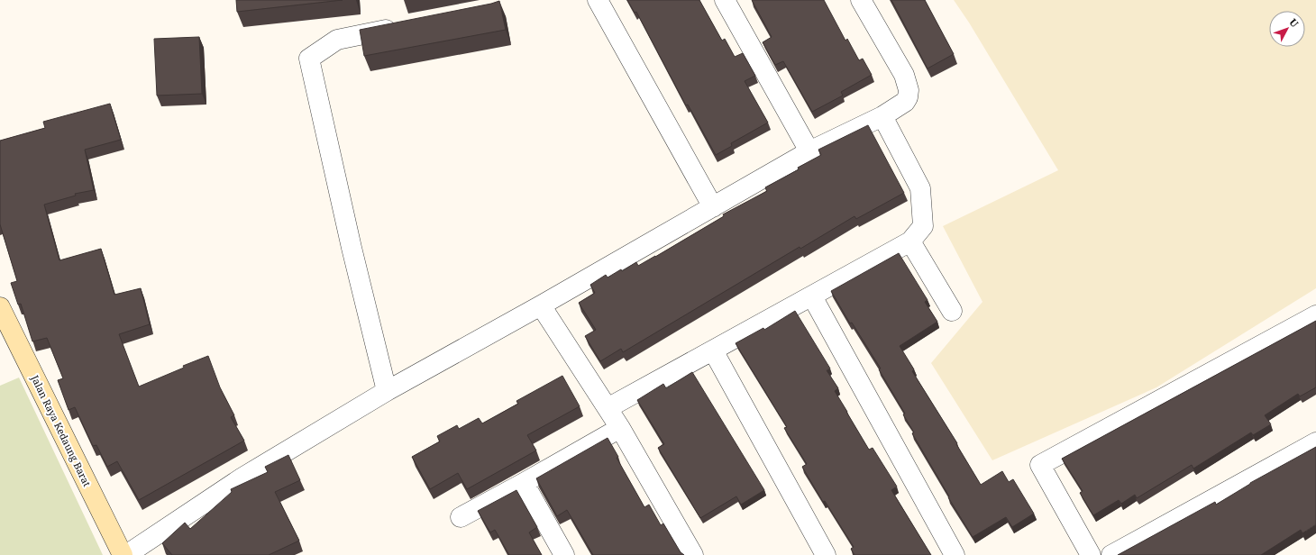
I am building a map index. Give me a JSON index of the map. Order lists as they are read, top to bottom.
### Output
{
  "streets": {
    "street": ["Jalan Raya Kedaung Barat"]
  },
  "north": "top right"
}
